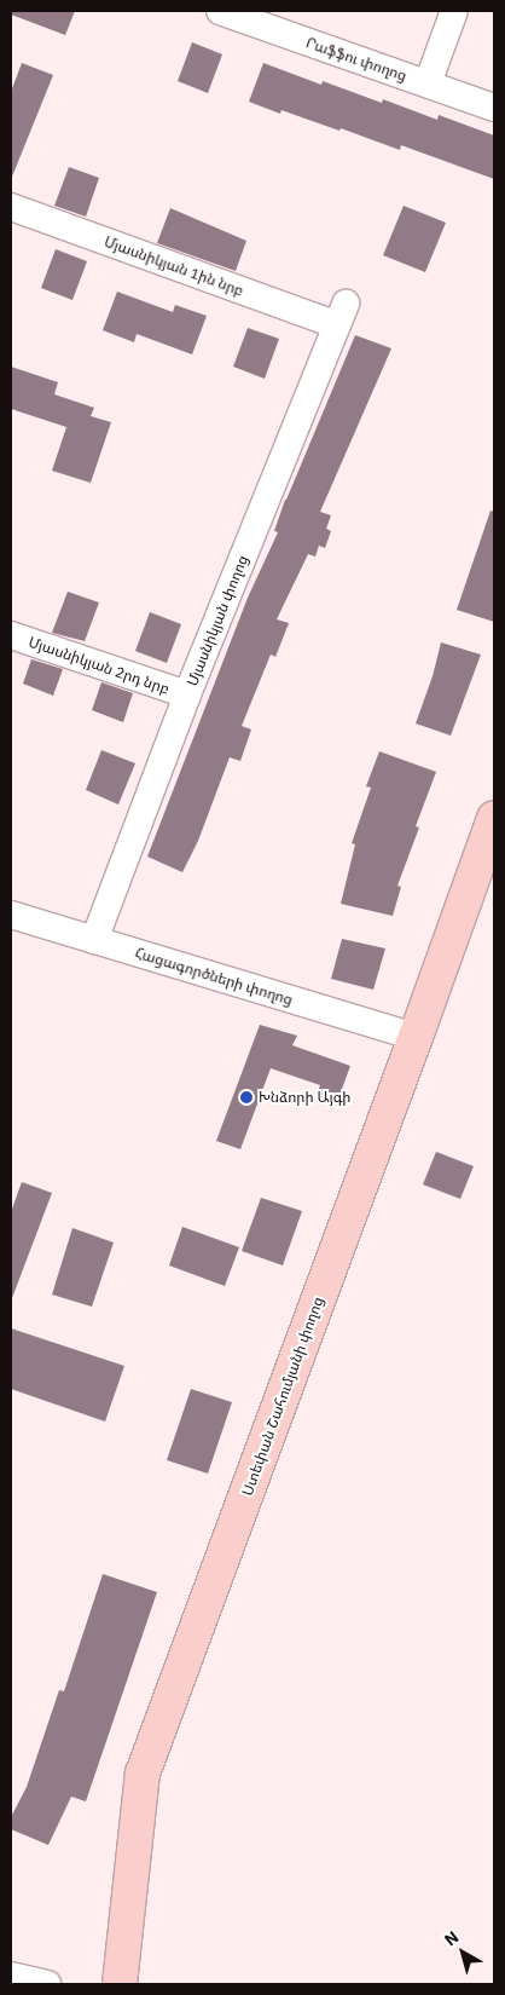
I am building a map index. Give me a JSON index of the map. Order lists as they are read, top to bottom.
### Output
{
  "streets": {
    "main road": ["Ստեփան Շահումյանի փողոց"],
    "street": [
      "Րաֆֆու փողոց",
      "Մյասնիկյան 1ին նրբ",
      "Մյասնիկյան փողոց",
      "Մյասնիկյան 2րդ նրբ",
      "Հացագործների փողոց"
    ]
  },
  "crossings": [
    ["Մյասնիկյան 1ին նրբ", "Մյասնիկյան փողոց"],
    ["Մյասնիկյան փողոց", "Մյասնիկյան 2րդ նրբ"],
    ["Մյասնիկյան փողոց", "Հացագործների փողոց"],
    ["Հացագործների փողոց", "Ստեփան Շահումյանի փողոց"]
  ],
  "places": ["Խնձորի Այգի"],
  "north": "top left"
}
